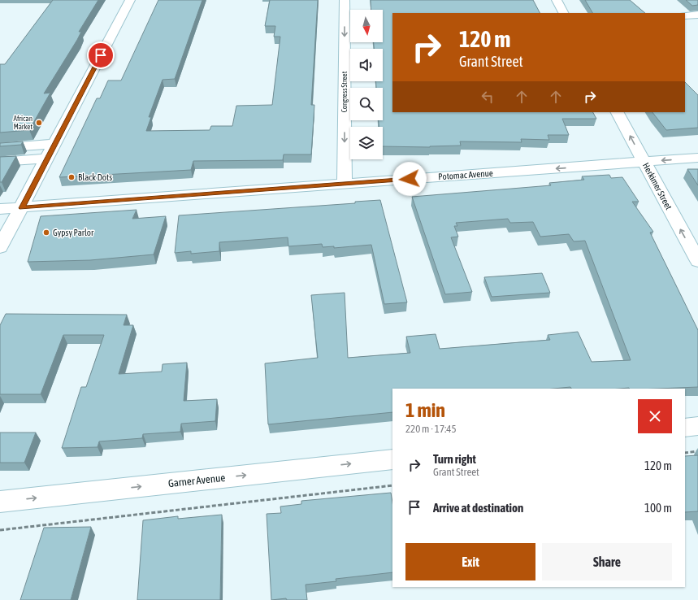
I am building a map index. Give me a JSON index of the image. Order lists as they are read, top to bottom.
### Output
{
  "streets": {
    "street": [
      "Congress Street",
      "Potomac Avenue",
      "Herkimer Street",
      "Garner Avenue"
    ]
  },
  "crossings": [
    ["Congress Street", "Potomac Avenue"],
    ["Potomac Avenue", "Herkimer Street"]
  ],
  "one_way": [
    "Congress Street",
    "Potomac Avenue",
    "Herkimer Street",
    "Garner Avenue"
  ],
  "places": ["African Market", "Black Dots", "Gypsy Parlor"],
  "north": "bottom",
  "page": {
    "turn": ["120 m", "Grant Street"],
    "heading": ["1 min", "220 m · 17:45"],
    "list": [
      {
        "name": "Turn right",
        "note": "Grant Street",
        "value": "120 m"
      },
      {
        "name": "Arrive at destination",
        "value": "100 m"
      }
    ],
    "buttons": ["Exit", "Share"]
  }
}
